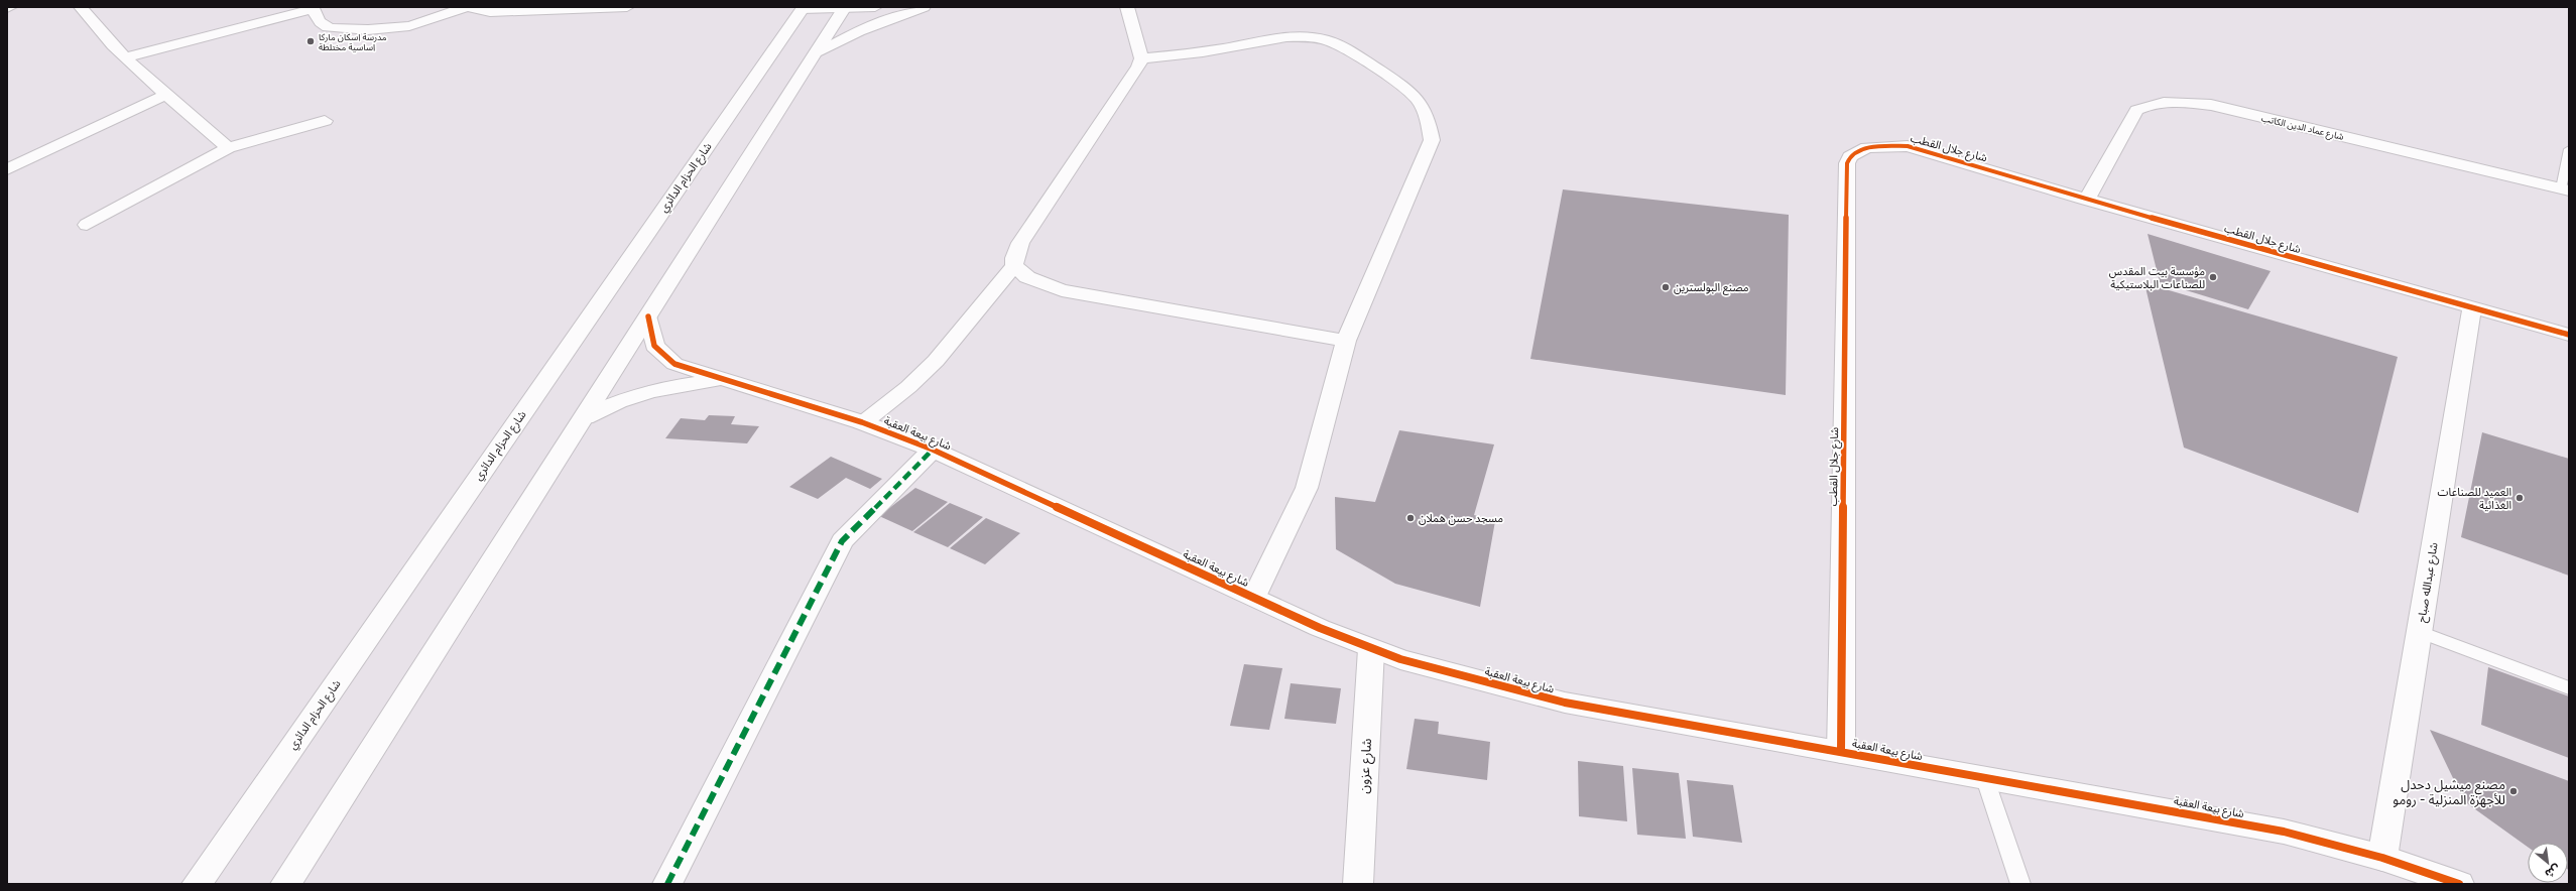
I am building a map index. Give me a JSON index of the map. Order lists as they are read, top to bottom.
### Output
{
  "streets": {
    "street": [
      "شارع عماد الدين الكاتب",
      "شارع جلال القطب",
      "شارع الحزام الدائري",
      "شارع بيعة العقبة",
      "شارع عبدالله صباح",
      "شارع عزون"
    ]
  },
  "crossings": [
    ["شارع عماد الدين الكاتب", "شارع جلال القطب"],
    ["شارع جلال القطب", "شارع بيعة العقبة"],
    ["شارع جلال القطب", "شارع عبدالله صباح"],
    ["شارع بيعة العقبة", "شارع عبدالله صباح"],
    ["شارع بيعة العقبة", "شارع عزون"]
  ],
  "places": [
    "مدرسة اسكان ماركا اساسية مختلطة",
    "مؤسسة بيت المقدس للصناعات البلاستيكية",
    "مصنع البولسترين",
    "العميد للصناعات الغذائية",
    "مسجد حسن هملان",
    "مصنع ميشيل دحدل للأجهزة المنزلية - رومو"
  ],
  "north": "bottom right"
}
